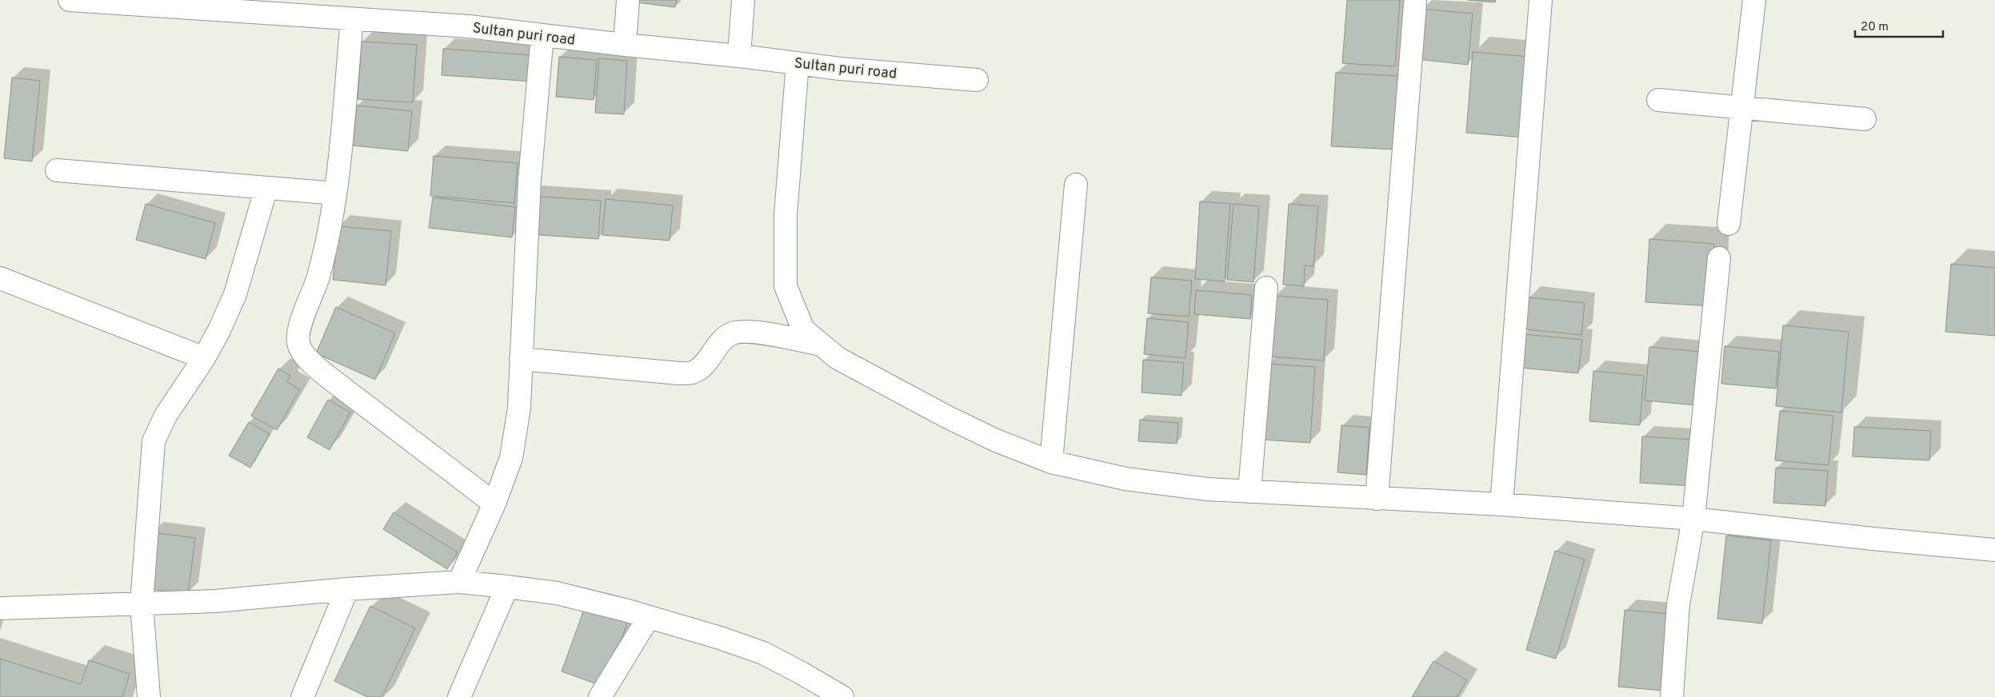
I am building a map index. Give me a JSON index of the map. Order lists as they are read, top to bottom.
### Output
{
  "streets": {
    "street": ["Sultan puri road"]
  },
  "scale_bar": "20 m"
}
